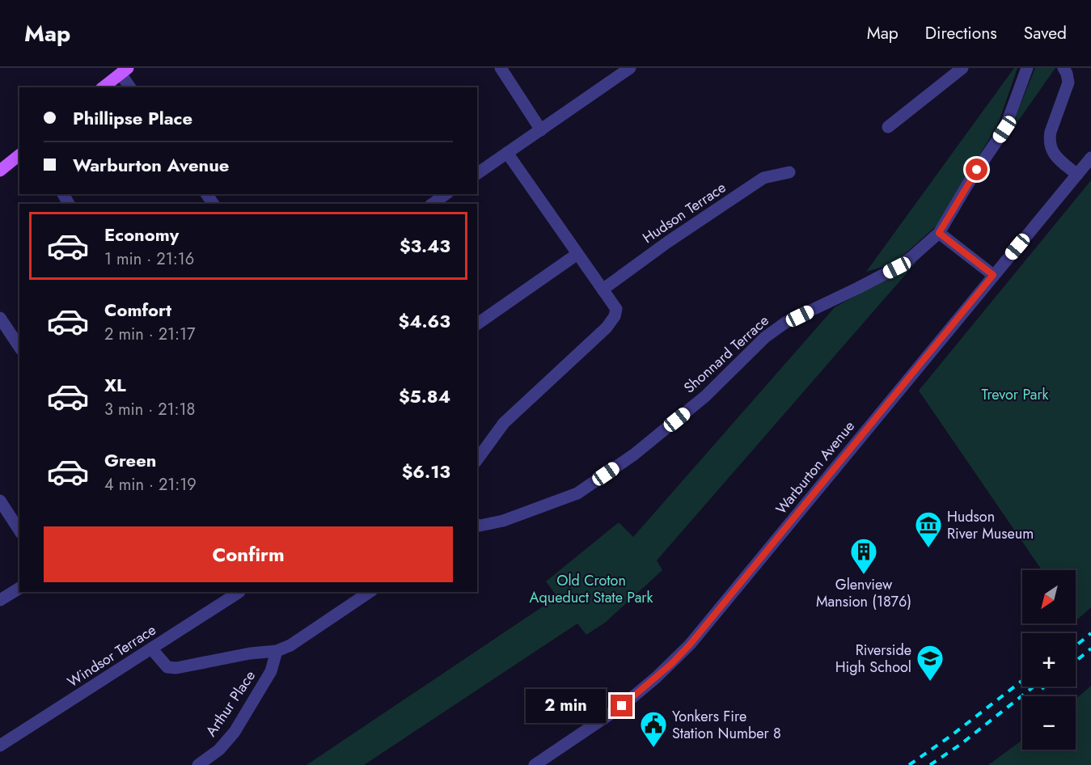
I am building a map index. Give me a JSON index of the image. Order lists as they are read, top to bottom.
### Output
{
  "streets": {
    "street": [
      "Hudson Terrace",
      "Shonnard Terrace",
      "Warburton Avenue",
      "Windsor Terrace",
      "Arthur Place"
    ]
  },
  "parks": ["Trevor Park", "Old Croton Aqueduct State Park"],
  "places": {
    "museum": ["Hudson River Museum"],
    "building": ["Glenview Mansion (1876)"],
    "school or university": ["Riverside High School"],
    "public building": ["Yonkers Fire Station Number 8"]
  },
  "north": "bottom left",
  "page": {
    "header": "Map",
    "nav": ["Map", "Directions", "Saved"],
    "banner": ["Phillipse Place", "Warburton Avenue"],
    "list": [
      {
        "name": "Economy",
        "note": "1 min · 21:16",
        "value": "$3.43"
      },
      {
        "name": "Comfort",
        "note": "2 min · 21:17",
        "value": "$4.63"
      },
      {
        "name": "XL",
        "note": "3 min · 21:18",
        "value": "$5.84"
      },
      {
        "name": "Green",
        "note": "4 min · 21:19",
        "value": "$6.13"
      }
    ],
    "buttons": "Confirm",
    "map_buttons": ["+", "−"],
    "bubble": "2 min"
  }
}
